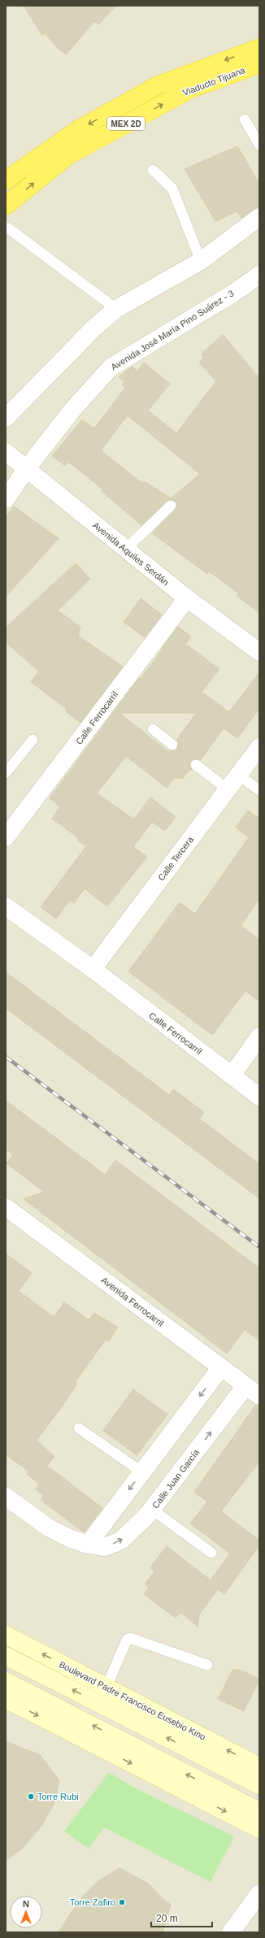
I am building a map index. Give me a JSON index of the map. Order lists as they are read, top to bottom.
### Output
{
  "streets": {
    "highway": ["Viaducto Tijuana", "MEX 2D"],
    "main road": ["Boulevard Padre Francisco Eusebio Kino"],
    "street": [
      "Avenida José María Pino Suárez - 3",
      "Avenida Aquiles Serdán",
      "Calle Ferrocarril",
      "Calle Tercera",
      "Avenida Ferrocarril",
      "Calle Juan García"
    ]
  },
  "crossings": [
    ["Avenida José María Pino Suárez - 3", "Avenida Aquiles Serdán"],
    ["Avenida Aquiles Serdán", "Calle Ferrocarril"],
    ["Calle Ferrocarril", "Calle Tercera"],
    ["Avenida Ferrocarril", "Calle Juan García"]
  ],
  "places": ["Torre Rubi", "Torre Zafiro"],
  "scale_bar": "20 m",
  "north": "top"
}
